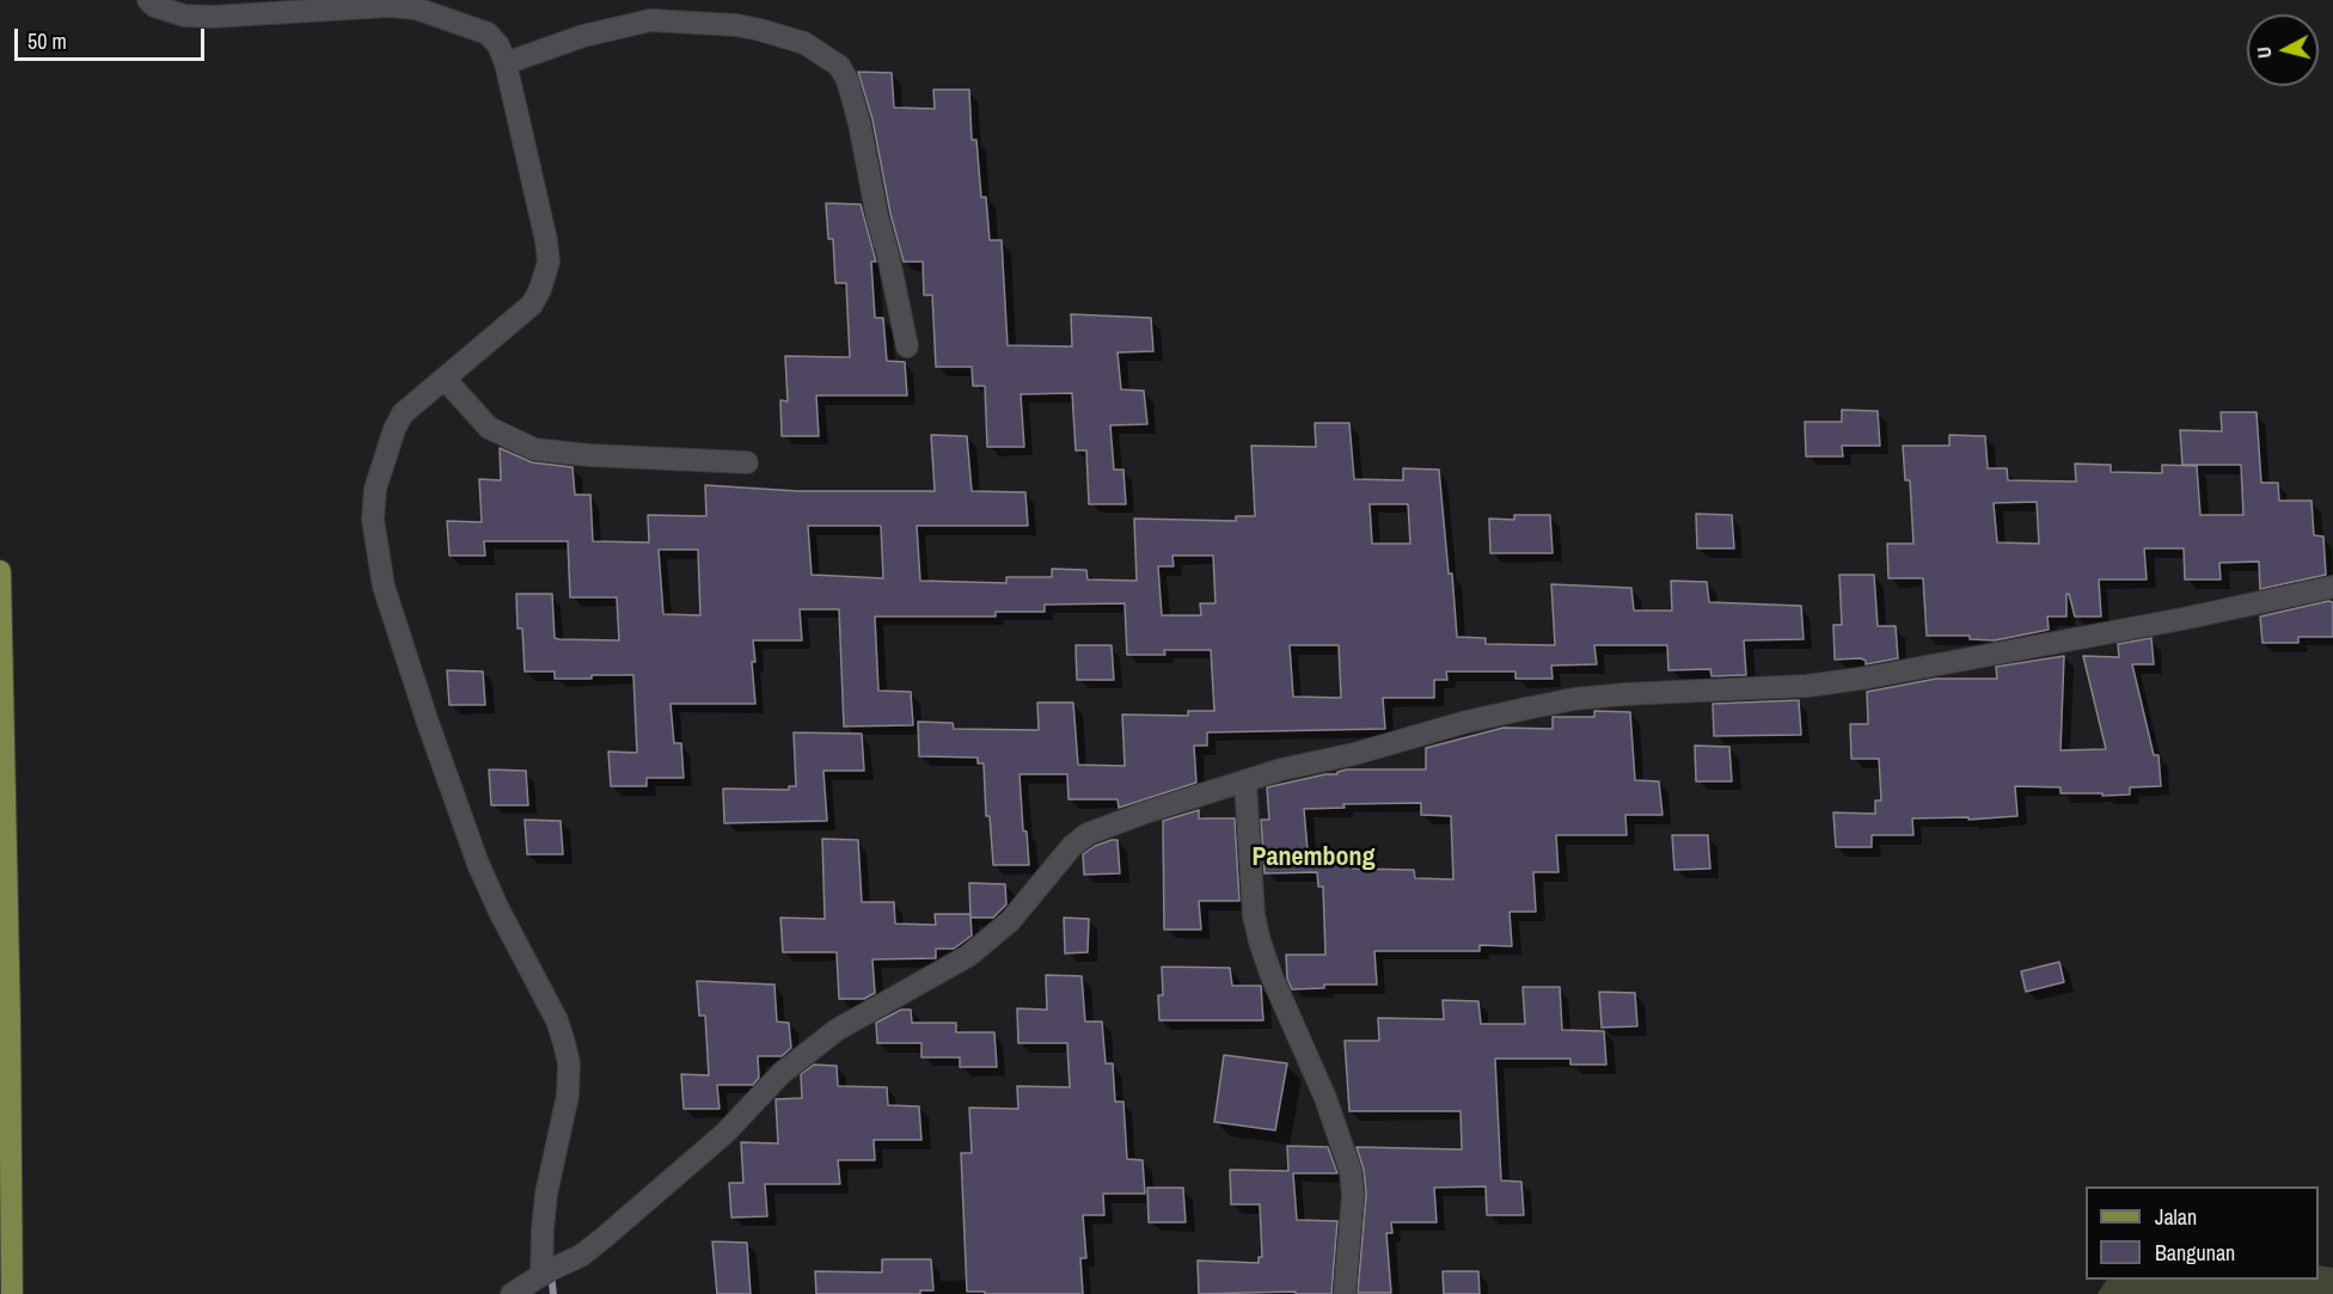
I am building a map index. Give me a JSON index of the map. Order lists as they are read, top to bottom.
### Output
{
  "districts": ["Panembong"],
  "legend": ["Jalan", "Bangunan"],
  "scale_bar": "50 m",
  "north": "left"
}
